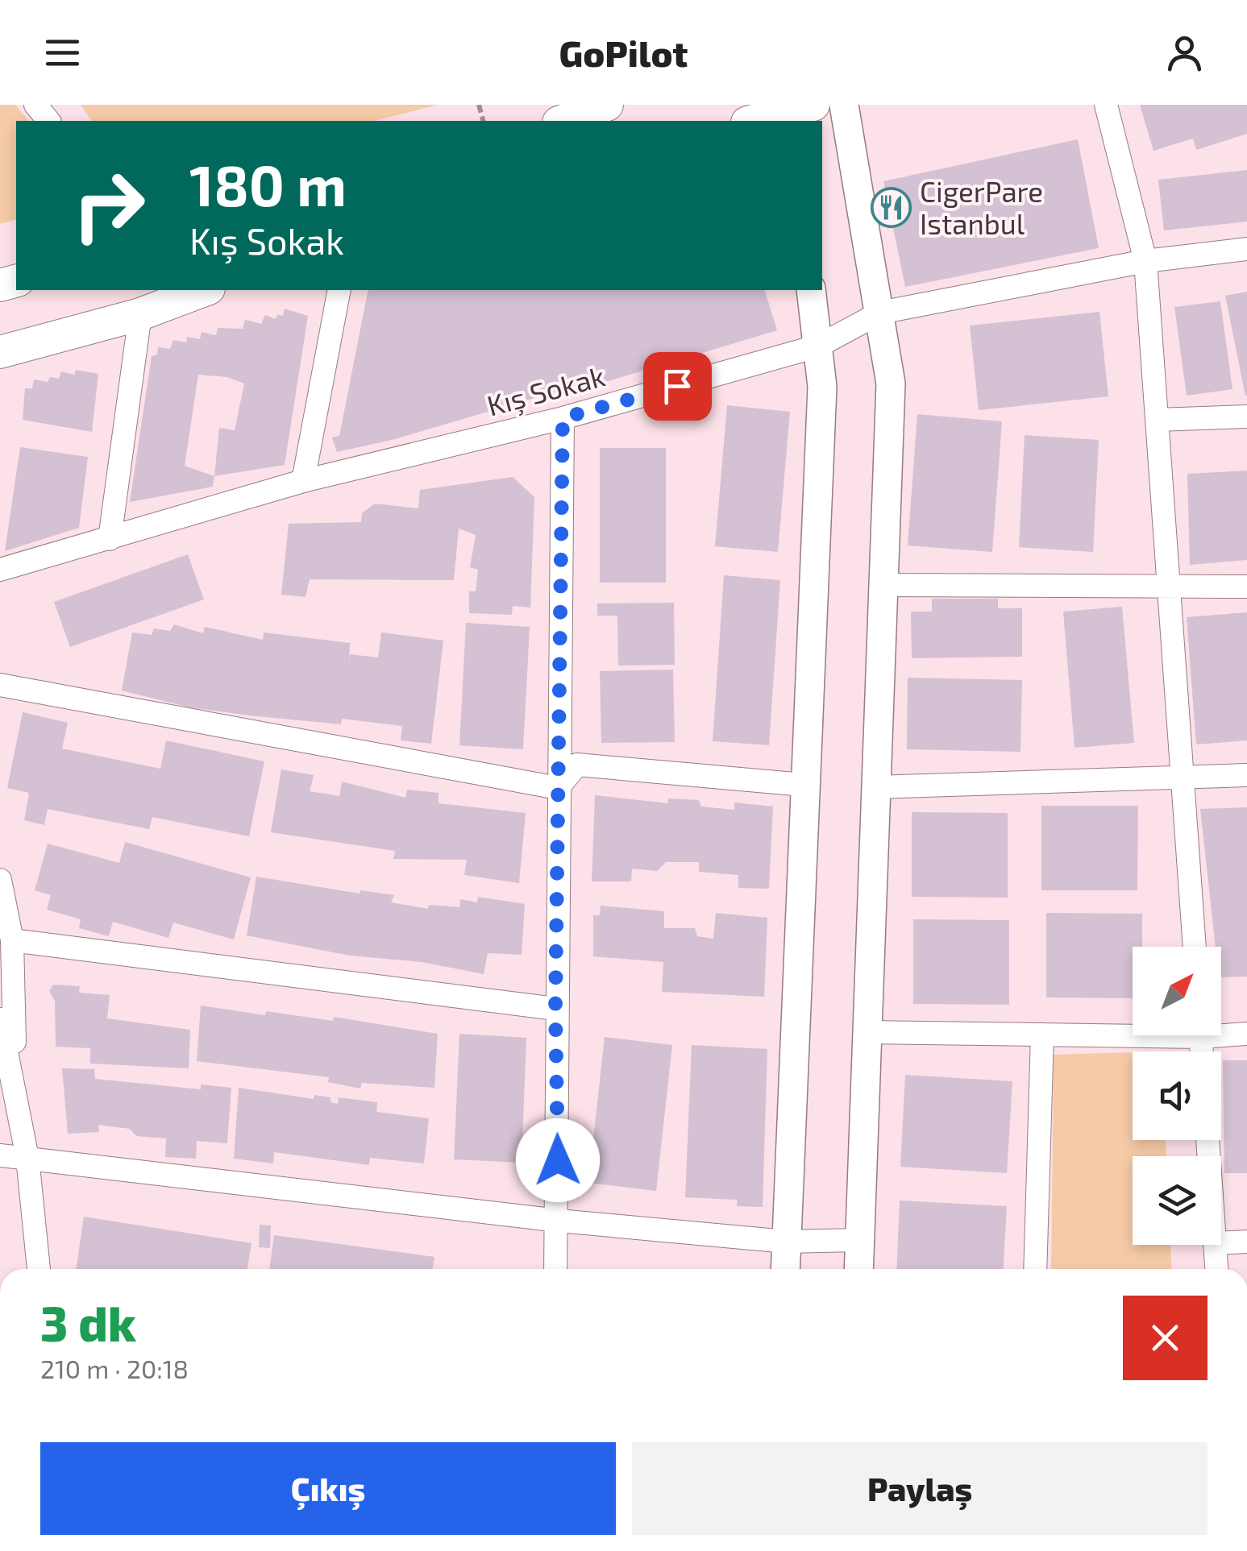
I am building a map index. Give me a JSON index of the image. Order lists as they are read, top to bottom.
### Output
{
  "streets": {
    "street": ["Kış Sokak"]
  },
  "places": {
    "restaurant": ["CigerPare Istanbul"]
  },
  "north": "top right",
  "page": {
    "header": "GoPilot",
    "turn": ["180 m", "Kış Sokak"],
    "heading": ["3 dk", "210 m · 20:18"],
    "buttons": ["Çıkış", "Paylaş"]
  }
}
